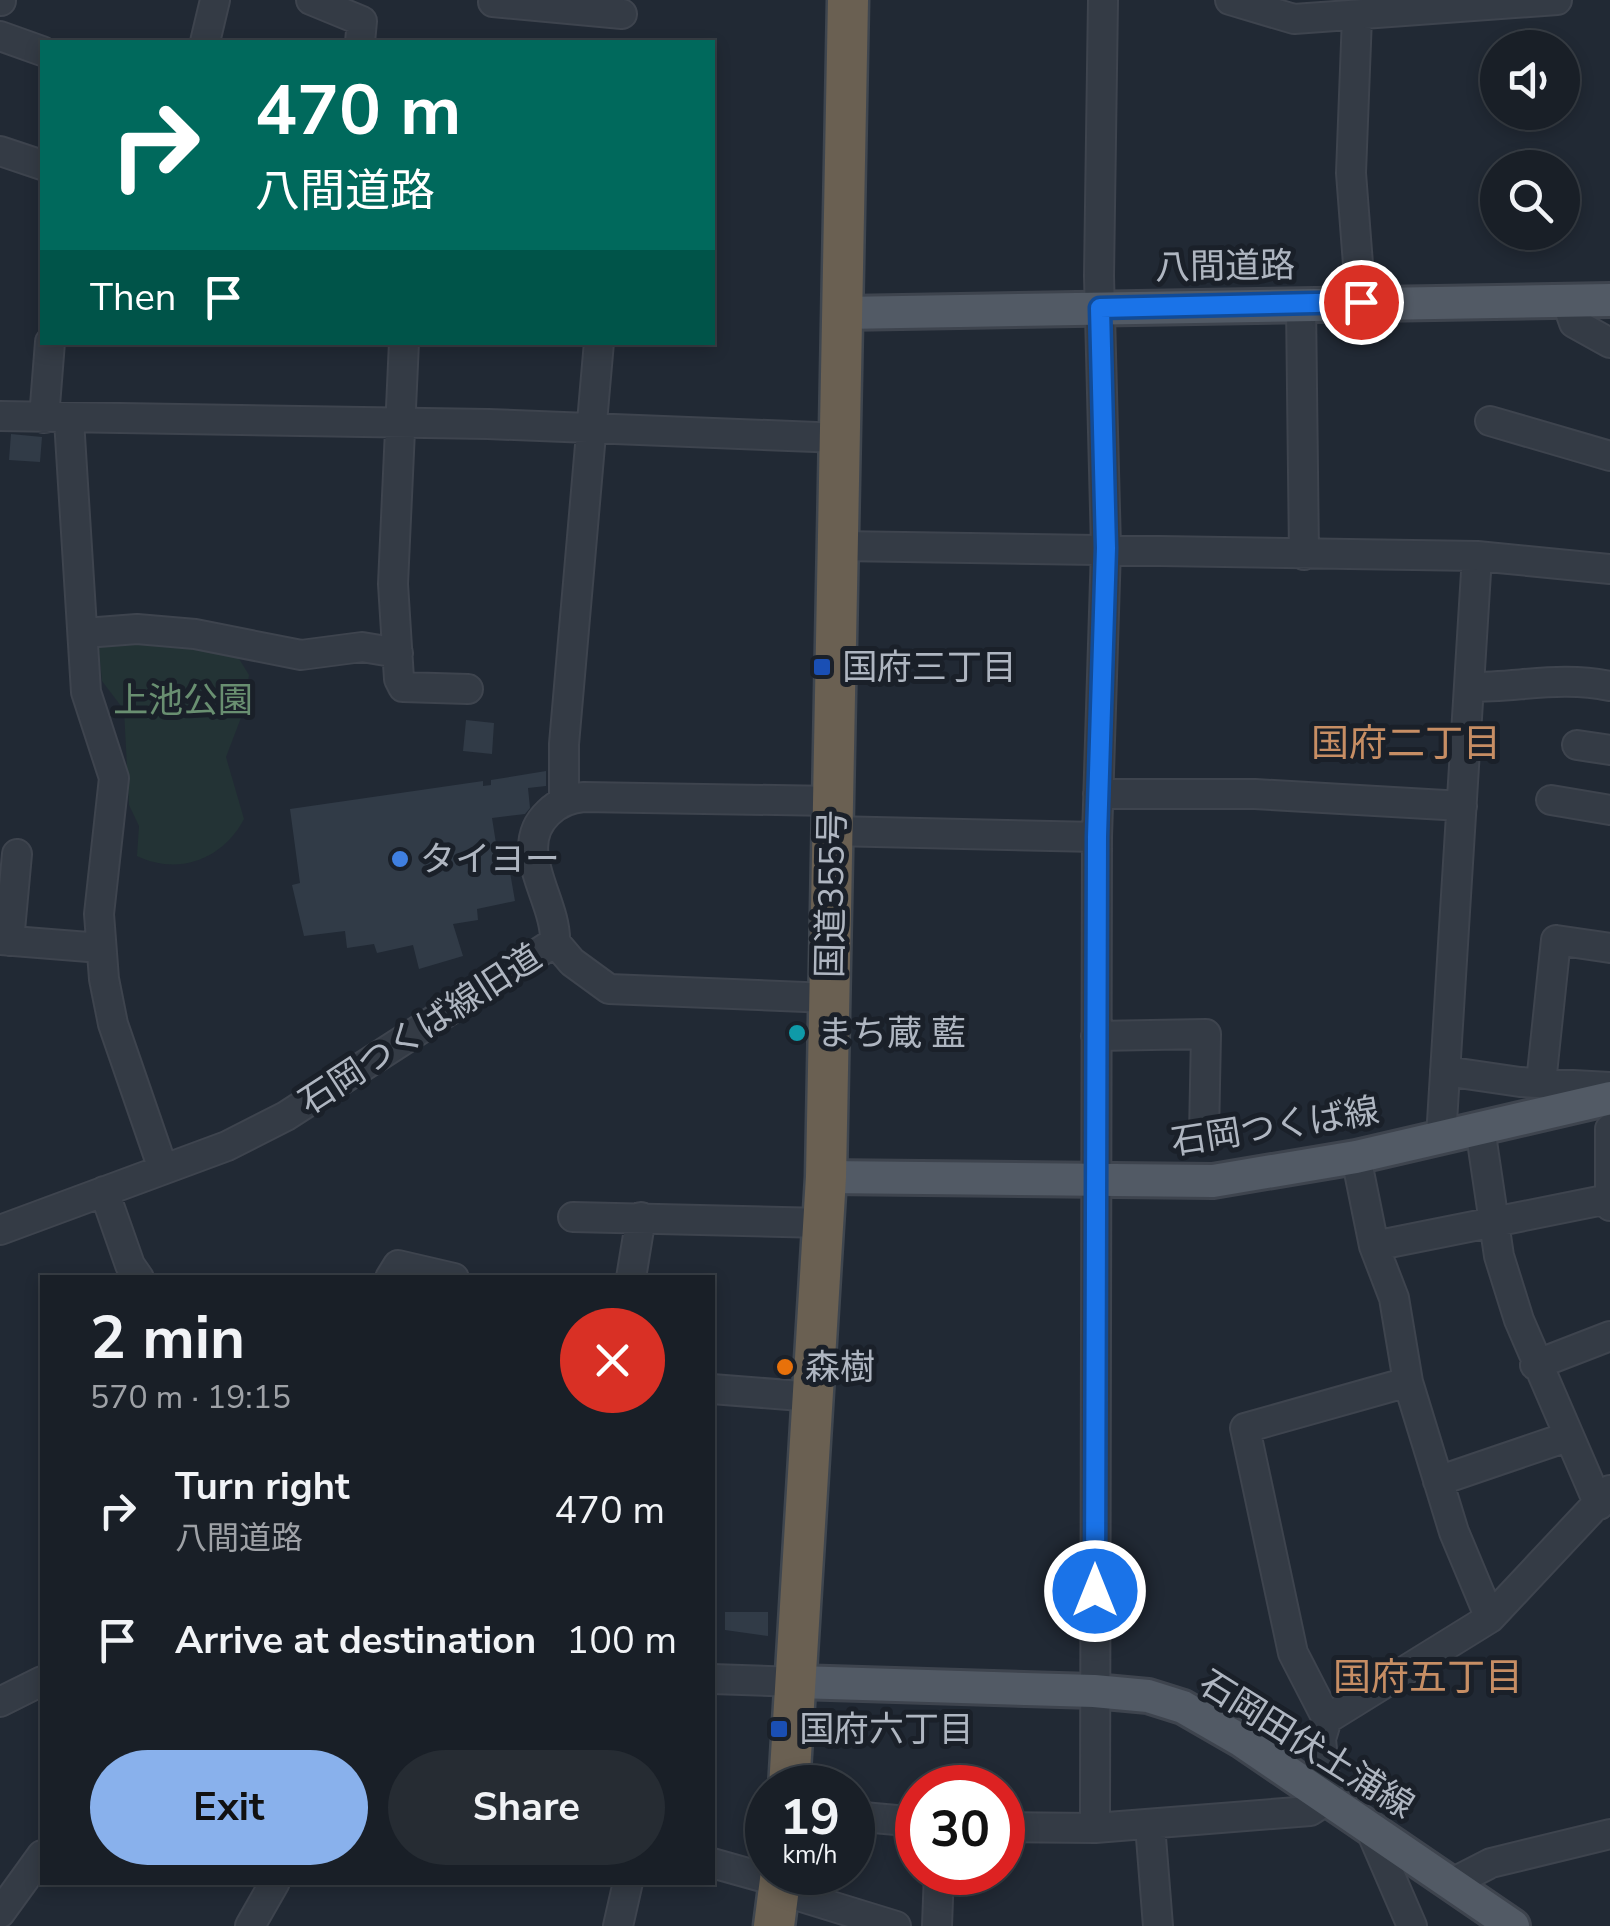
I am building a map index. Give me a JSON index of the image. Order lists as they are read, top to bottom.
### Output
{
  "streets": {
    "highway": ["国道355号"],
    "main road": ["八間道路", "石岡つくば線", "石岡田伏土浦線"],
    "street": ["石岡つくば線旧道"]
  },
  "crossings": [
    ["八間道路", "国道355号"],
    ["国道355号", "石岡つくば線"],
    ["国道355号", "石岡田伏土浦線"]
  ],
  "districts": ["国府二丁目", "国府五丁目"],
  "parks": ["上池公園"],
  "places": {
    "transit": ["国府三丁目", "国府六丁目"],
    "other": ["タイヨー", "まち蔵 藍", "森樹"]
  },
  "page": {
    "turn": ["470 m", "八間道路"],
    "then": "Then",
    "heading": ["2 min", "570 m · 19:15"],
    "list": [
      {
        "name": "Turn right",
        "note": "八間道路",
        "value": "470 m"
      },
      {
        "name": "Arrive at destination",
        "value": "100 m"
      }
    ],
    "buttons": ["Exit", "Share"],
    "speed": "19 km/h",
    "limit": "30"
  }
}
